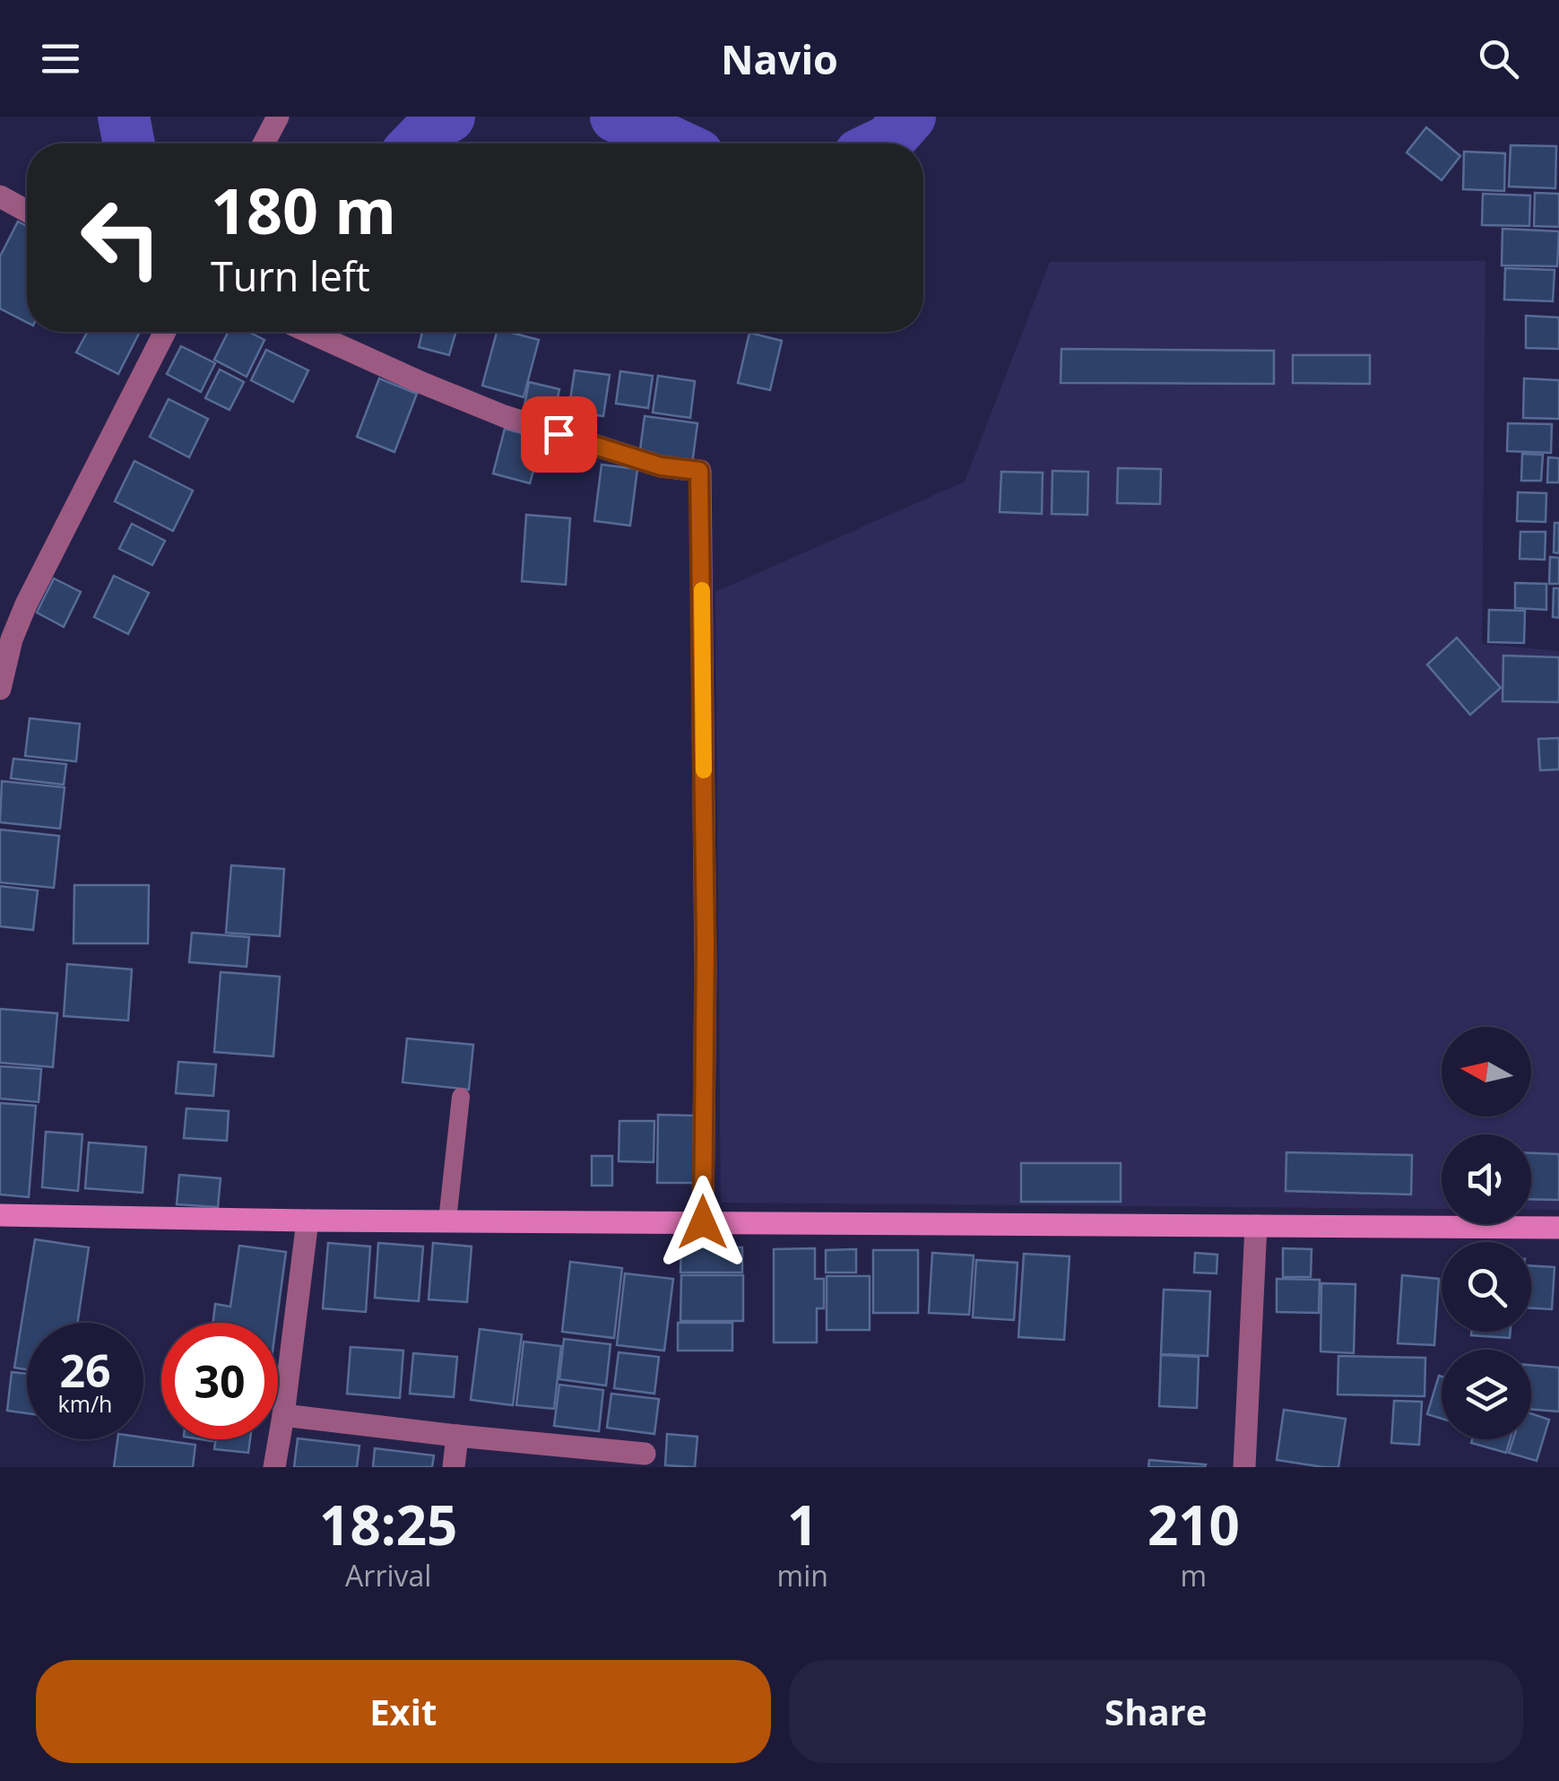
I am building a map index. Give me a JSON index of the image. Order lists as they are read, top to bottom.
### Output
{
  "north": "left",
  "page": {
    "header": "Navio",
    "turn": ["180 m", "Turn left"],
    "speed": "26 km/h",
    "limit": "30",
    "eta": [
      "18:25",
      "Arrival",
      "1",
      "min",
      "210",
      "m"
    ],
    "buttons": ["Exit", "Share"]
  }
}
